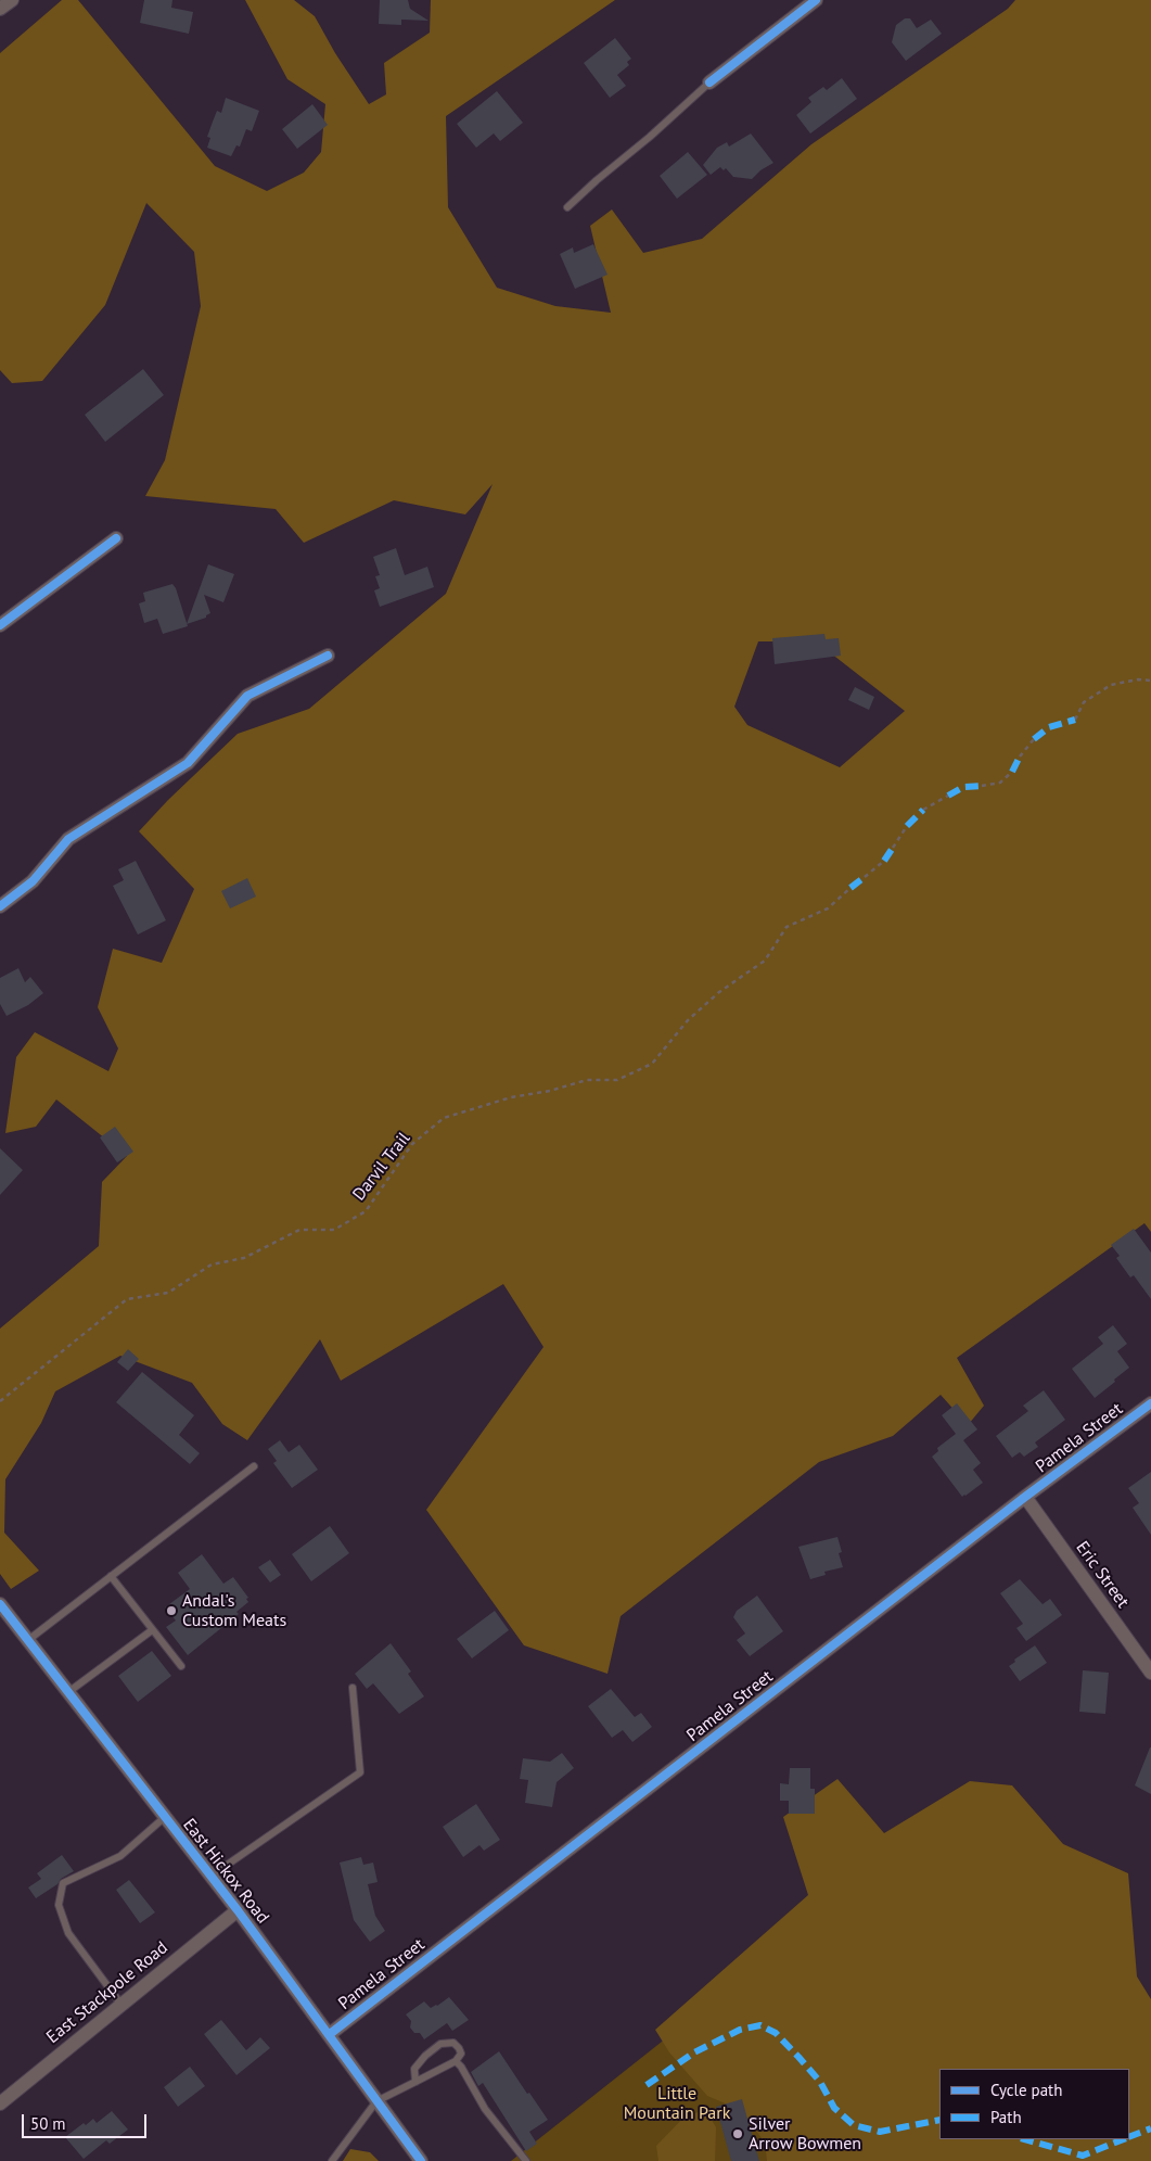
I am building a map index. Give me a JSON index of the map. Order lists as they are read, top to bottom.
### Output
{
  "streets": {
    "street": [
      "Pamela Street",
      "Eric Street",
      "East Hickox Road",
      "East Stackpole Road"
    ],
    "path": ["Darvil Trail"]
  },
  "crossings": [
    ["Pamela Street", "Eric Street"],
    ["Pamela Street", "East Hickox Road"],
    ["East Hickox Road", "East Stackpole Road"]
  ],
  "parks": ["Little Mountain Park"],
  "places": ["Andal's Custom Meats", "Silver Arrow Bowmen"],
  "legend": ["Cycle path", "Path"],
  "scale_bar": "50 m"
}
